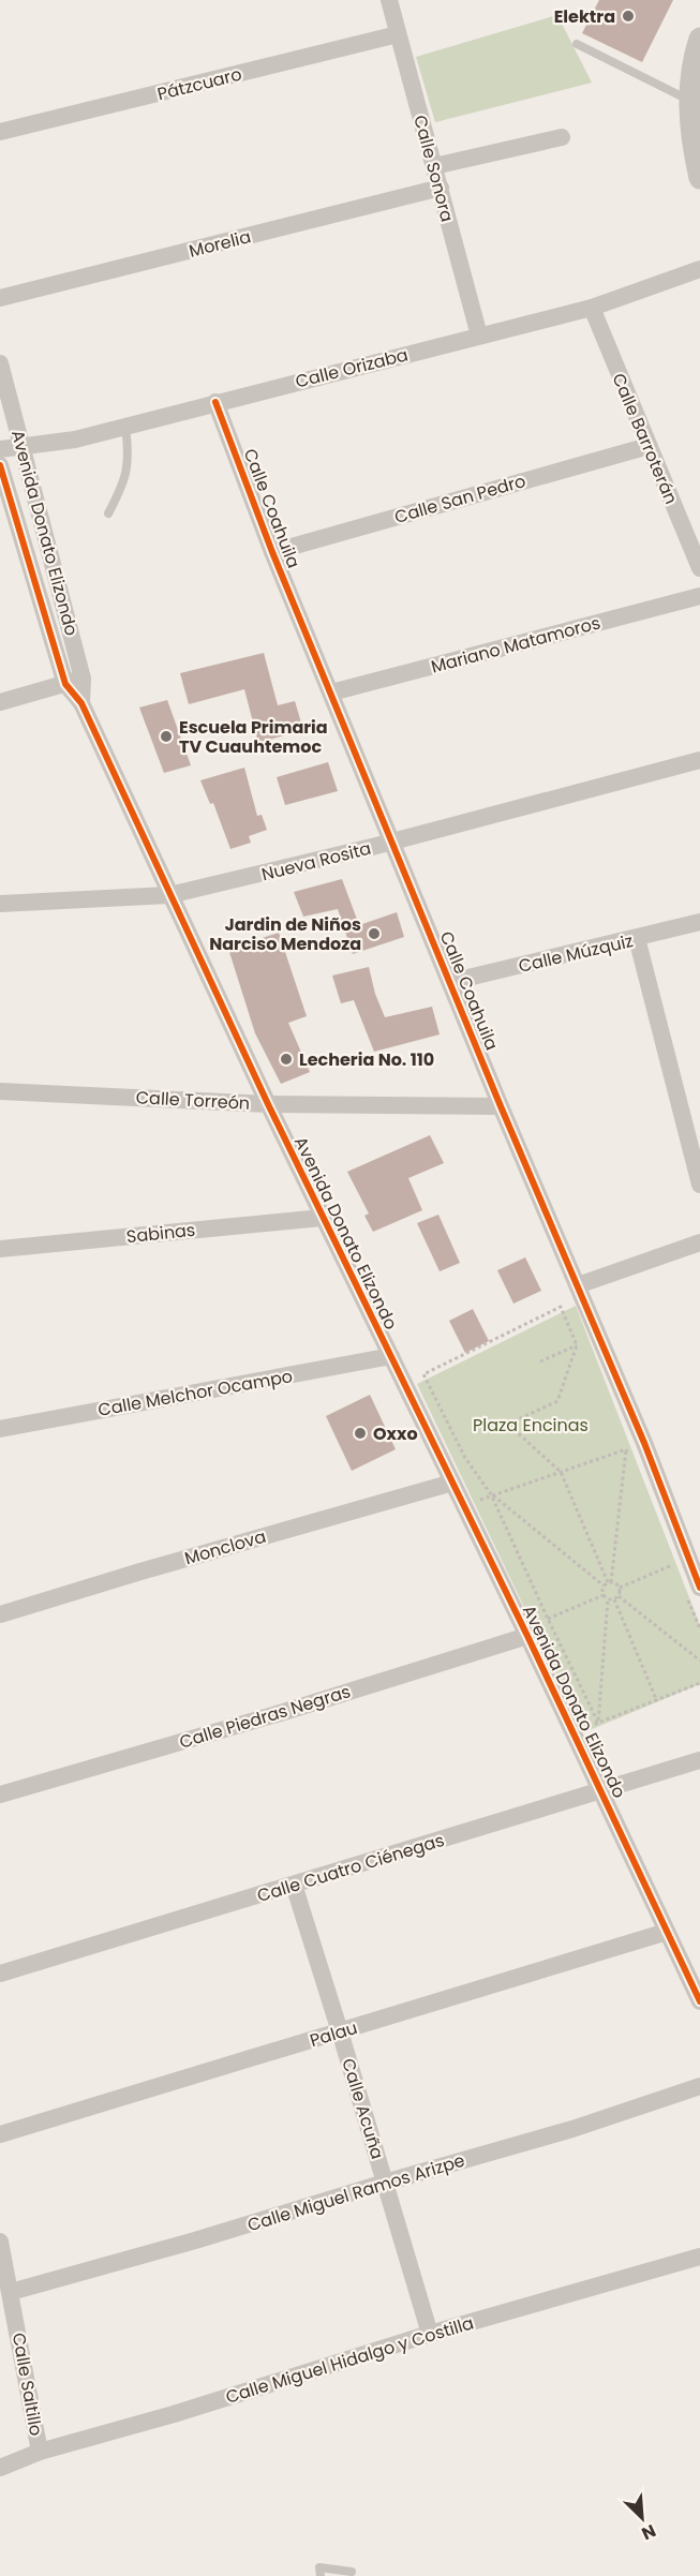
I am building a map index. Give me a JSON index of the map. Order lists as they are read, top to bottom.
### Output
{
  "streets": {
    "street": [
      "Pátzcuaro",
      "Calle Sonora",
      "Morelia",
      "Calle Orizaba",
      "Calle Barroterán",
      "Calle San Pedro",
      "Calle Coahuila",
      "Avenida Donato Elizondo",
      "Mariano Matamoros",
      "Nueva Rosita",
      "Calle Múzquiz",
      "Calle Torreón",
      "Sabinas",
      "Calle Melchor Ocampo",
      "Monclova",
      "Calle Piedras Negras",
      "Calle Cuatro Ciénegas",
      "Palau",
      "Calle Acuña",
      "Calle Miguel Ramos Arizpe",
      "Calle Miguel Hidalgo y Costilla",
      "Calle Saltillo"
    ]
  },
  "crossings": [
    ["Pátzcuaro", "Calle Sonora"],
    ["Calle Sonora", "Morelia"],
    ["Calle Sonora", "Calle Orizaba"],
    ["Calle Orizaba", "Calle Barroterán"],
    ["Calle Orizaba", "Calle Coahuila"],
    ["Calle Orizaba", "Avenida Donato Elizondo"],
    ["Calle Barroterán", "Calle San Pedro"],
    ["Calle San Pedro", "Calle Coahuila"],
    ["Calle Coahuila", "Mariano Matamoros"],
    ["Calle Coahuila", "Nueva Rosita"],
    ["Calle Coahuila", "Calle Múzquiz"],
    ["Calle Coahuila", "Calle Torreón"],
    ["Avenida Donato Elizondo", "Nueva Rosita"],
    ["Avenida Donato Elizondo", "Calle Torreón"],
    ["Avenida Donato Elizondo", "Sabinas"],
    ["Avenida Donato Elizondo", "Calle Melchor Ocampo"],
    ["Avenida Donato Elizondo", "Monclova"],
    ["Avenida Donato Elizondo", "Calle Piedras Negras"],
    ["Avenida Donato Elizondo", "Calle Cuatro Ciénegas"],
    ["Avenida Donato Elizondo", "Palau"],
    ["Calle Cuatro Ciénegas", "Calle Acuña"],
    ["Palau", "Calle Acuña"],
    ["Calle Acuña", "Calle Miguel Ramos Arizpe"],
    ["Calle Acuña", "Calle Miguel Hidalgo y Costilla"],
    ["Calle Miguel Ramos Arizpe", "Calle Saltillo"],
    ["Calle Miguel Hidalgo y Costilla", "Calle Saltillo"]
  ],
  "parks": ["Plaza Encinas"],
  "places": [
    "Elektra",
    "Escuela Primaria TV Cuauhtemoc",
    "Jardin de Niños Narciso Mendoza",
    "Lecheria No. 110",
    "Oxxo"
  ],
  "north": "bottom right"
}
